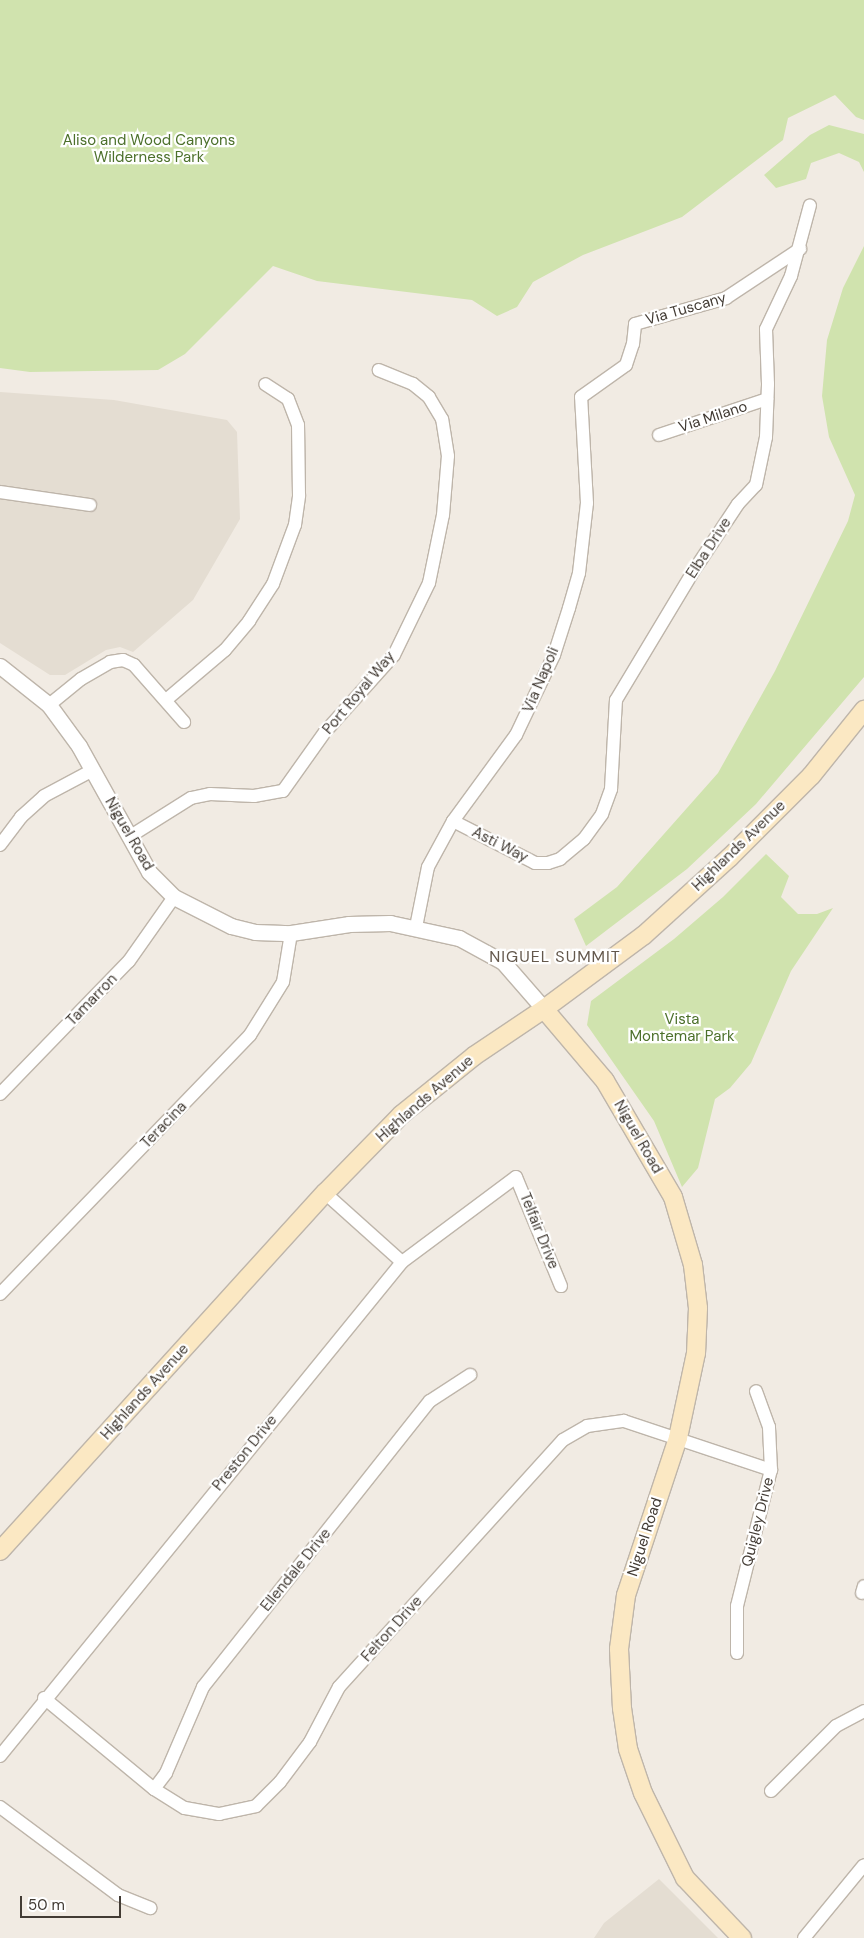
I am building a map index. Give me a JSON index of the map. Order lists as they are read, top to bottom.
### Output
{
  "streets": {
    "main road": ["Niguel Road", "Highlands Avenue"],
    "street": [
      "Via Tuscany",
      "Via Milano",
      "Elba Drive",
      "Via Napoli",
      "Port Royal Way",
      "Asti Way",
      "Tamarron",
      "Teracina",
      "Telfair Drive",
      "Preston Drive",
      "Quigley Drive",
      "Ellendale Drive",
      "Felton Drive"
    ]
  },
  "crossings": [
    ["Via Tuscany", "Elba Drive"],
    ["Via Tuscany", "Via Napoli"],
    ["Via Milano", "Elba Drive"],
    ["Elba Drive", "Asti Way"],
    ["Via Napoli", "Niguel Road"],
    ["Via Napoli", "Asti Way"],
    ["Port Royal Way", "Niguel Road"],
    ["Niguel Road", "Highlands Avenue"],
    ["Niguel Road", "Tamarron"],
    ["Niguel Road", "Teracina"],
    ["Niguel Road", "Felton Drive"],
    ["Telfair Drive", "Preston Drive"],
    ["Preston Drive", "Felton Drive"],
    ["Quigley Drive", "Felton Drive"],
    ["Ellendale Drive", "Felton Drive"]
  ],
  "districts": ["NIGUEL SUMMIT"],
  "parks": ["Aliso and Wood Canyons Wilderness Park", "Vista Montemar Park"],
  "scale_bar": "50 m"
}
